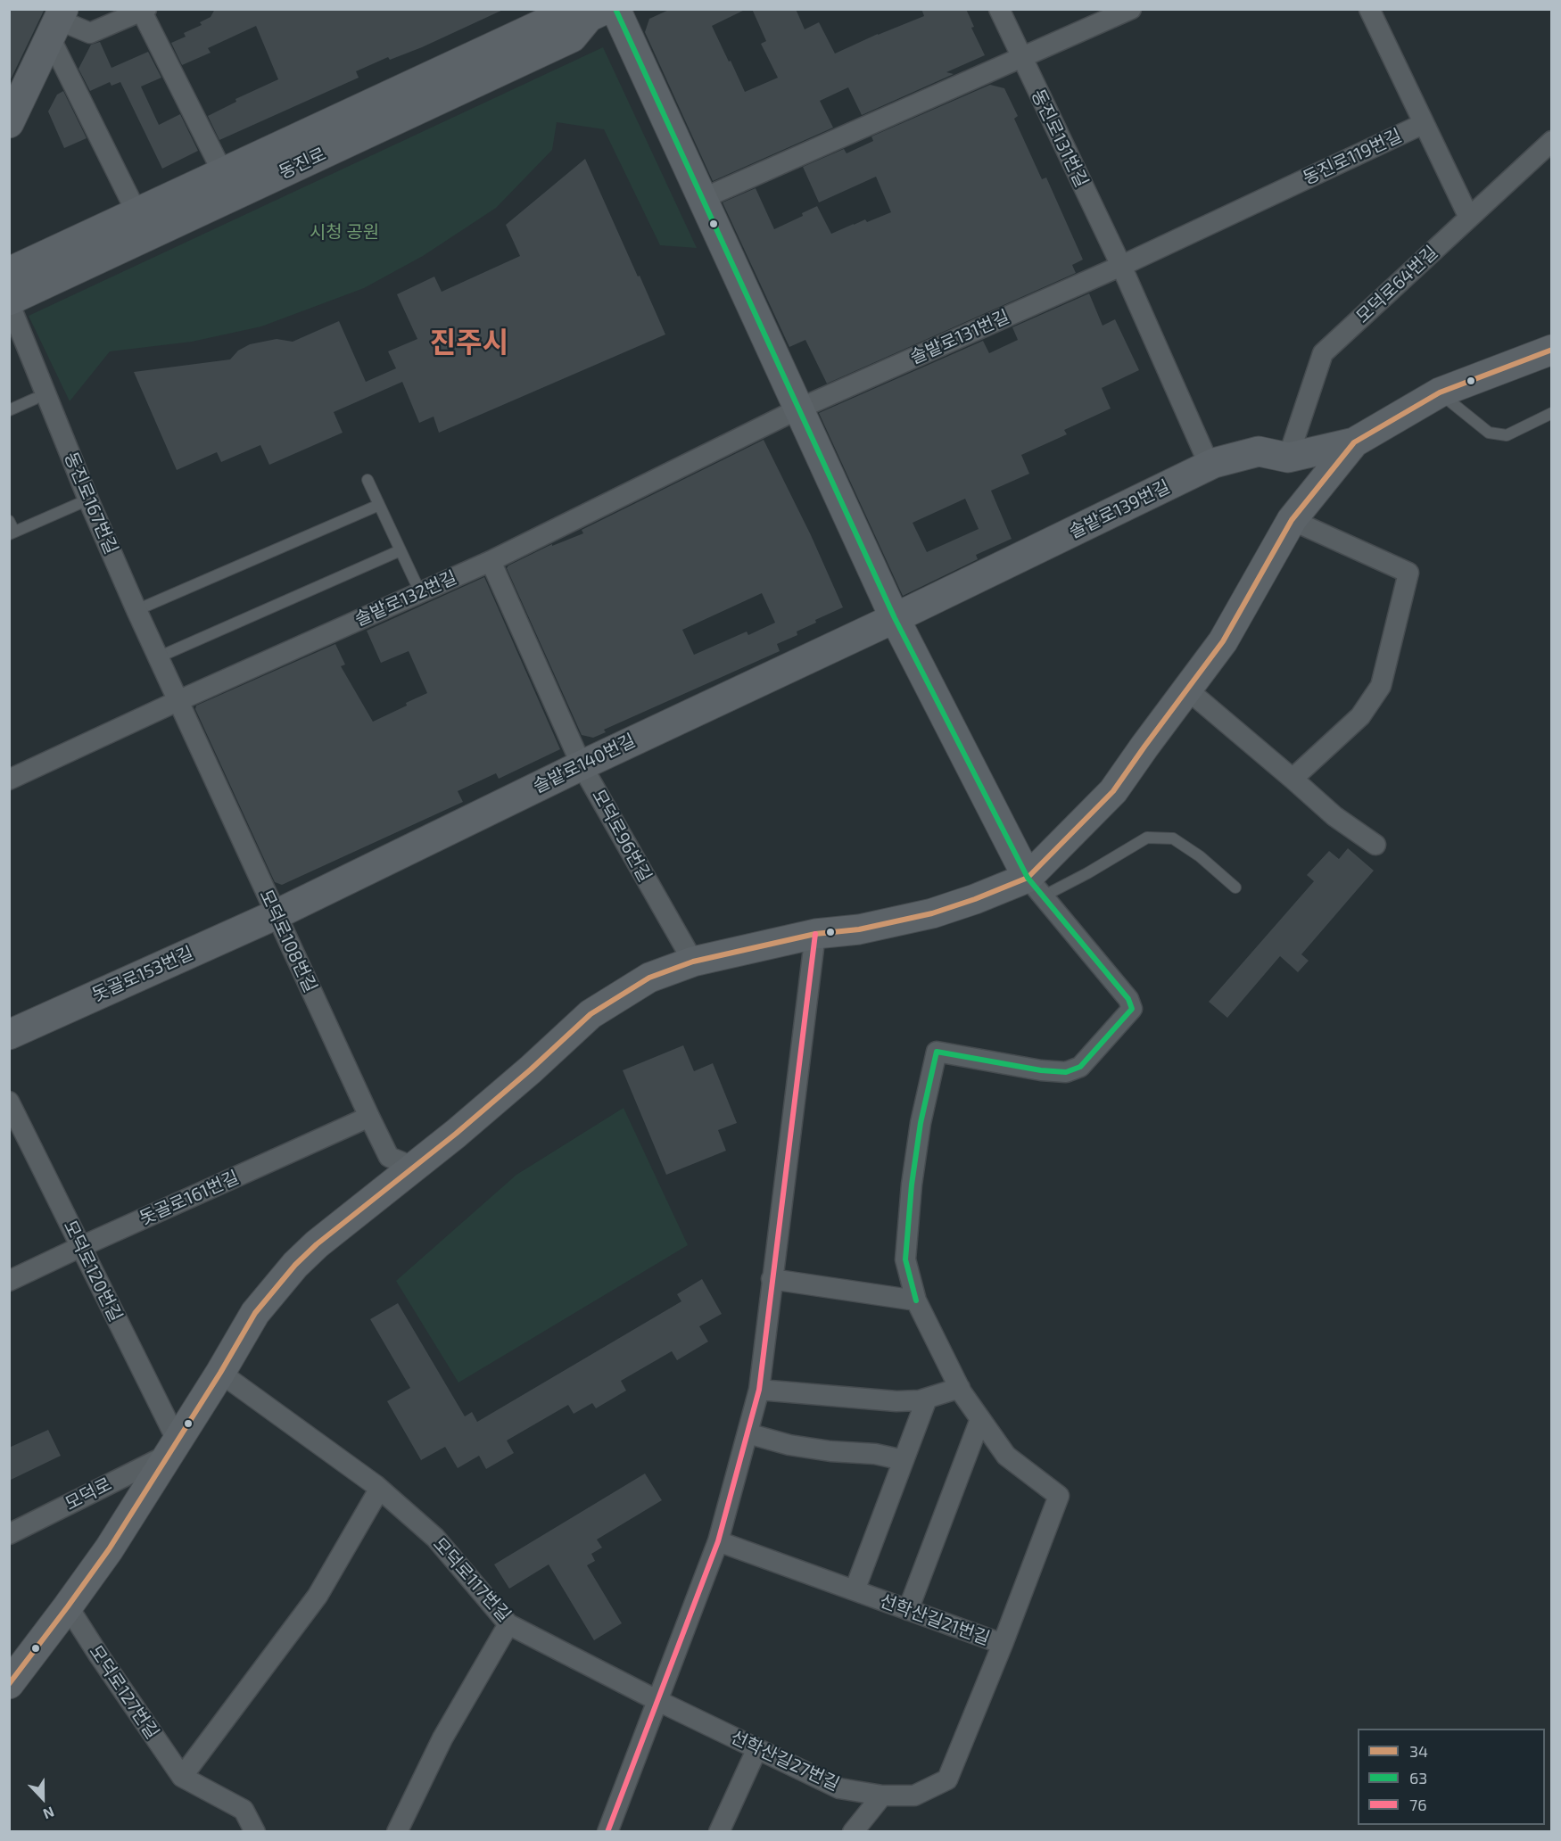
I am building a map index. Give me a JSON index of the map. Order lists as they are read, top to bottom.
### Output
{
  "streets": {
    "street": [
      "동진로131번길",
      "동진로119번길",
      "동진로",
      "모덕로64번길",
      "솔밭로131번길",
      "동진로167번길",
      "솔밭로139번길",
      "솔밭로132번길",
      "솔밭로140번길",
      "모덕로96번길",
      "모덕로108번길",
      "돗골로153번길",
      "돗골로161번길",
      "모덕로120번길",
      "모덕로",
      "모덕로117번길",
      "선학산길21번길",
      "모덕로127번길",
      "선학산길27번길"
    ]
  },
  "crossings": [
    ["동진로131번길", "동진로119번길"],
    ["동진로131번길", "솔밭로131번길"],
    ["동진로131번길", "솔밭로139번길"],
    ["동진로119번길", "모덕로64번길"],
    ["동진로119번길", "솔밭로131번길"],
    ["동진로", "동진로167번길"],
    ["모덕로64번길", "솔밭로139번길"],
    ["솔밭로131번길", "솔밭로132번길"],
    ["동진로167번길", "솔밭로132번길"],
    ["동진로167번길", "모덕로108번길"],
    ["솔밭로139번길", "솔밭로140번길"],
    ["솔밭로139번길", "모덕로"],
    ["솔밭로132번길", "모덕로96번길"],
    ["솔밭로132번길", "모덕로108번길"],
    ["솔밭로140번길", "모덕로96번길"],
    ["솔밭로140번길", "모덕로108번길"],
    ["솔밭로140번길", "돗골로153번길"],
    ["모덕로96번길", "모덕로"],
    ["모덕로108번길", "돗골로153번길"],
    ["모덕로108번길", "돗골로161번길"],
    ["모덕로108번길", "모덕로"],
    ["돗골로161번길", "모덕로120번길"],
    ["모덕로120번길", "모덕로"],
    ["모덕로", "모덕로117번길"],
    ["모덕로", "모덕로127번길"],
    ["모덕로117번길", "선학산길27번길"],
    ["선학산길21번길", "선학산길27번길"]
  ],
  "districts": ["진주시"],
  "parks": ["시청 공원"],
  "lines": ["transit line 63", "transit line 34", "transit line 76"],
  "legend": ["34", "63", "76"],
  "north": "bottom"
}
